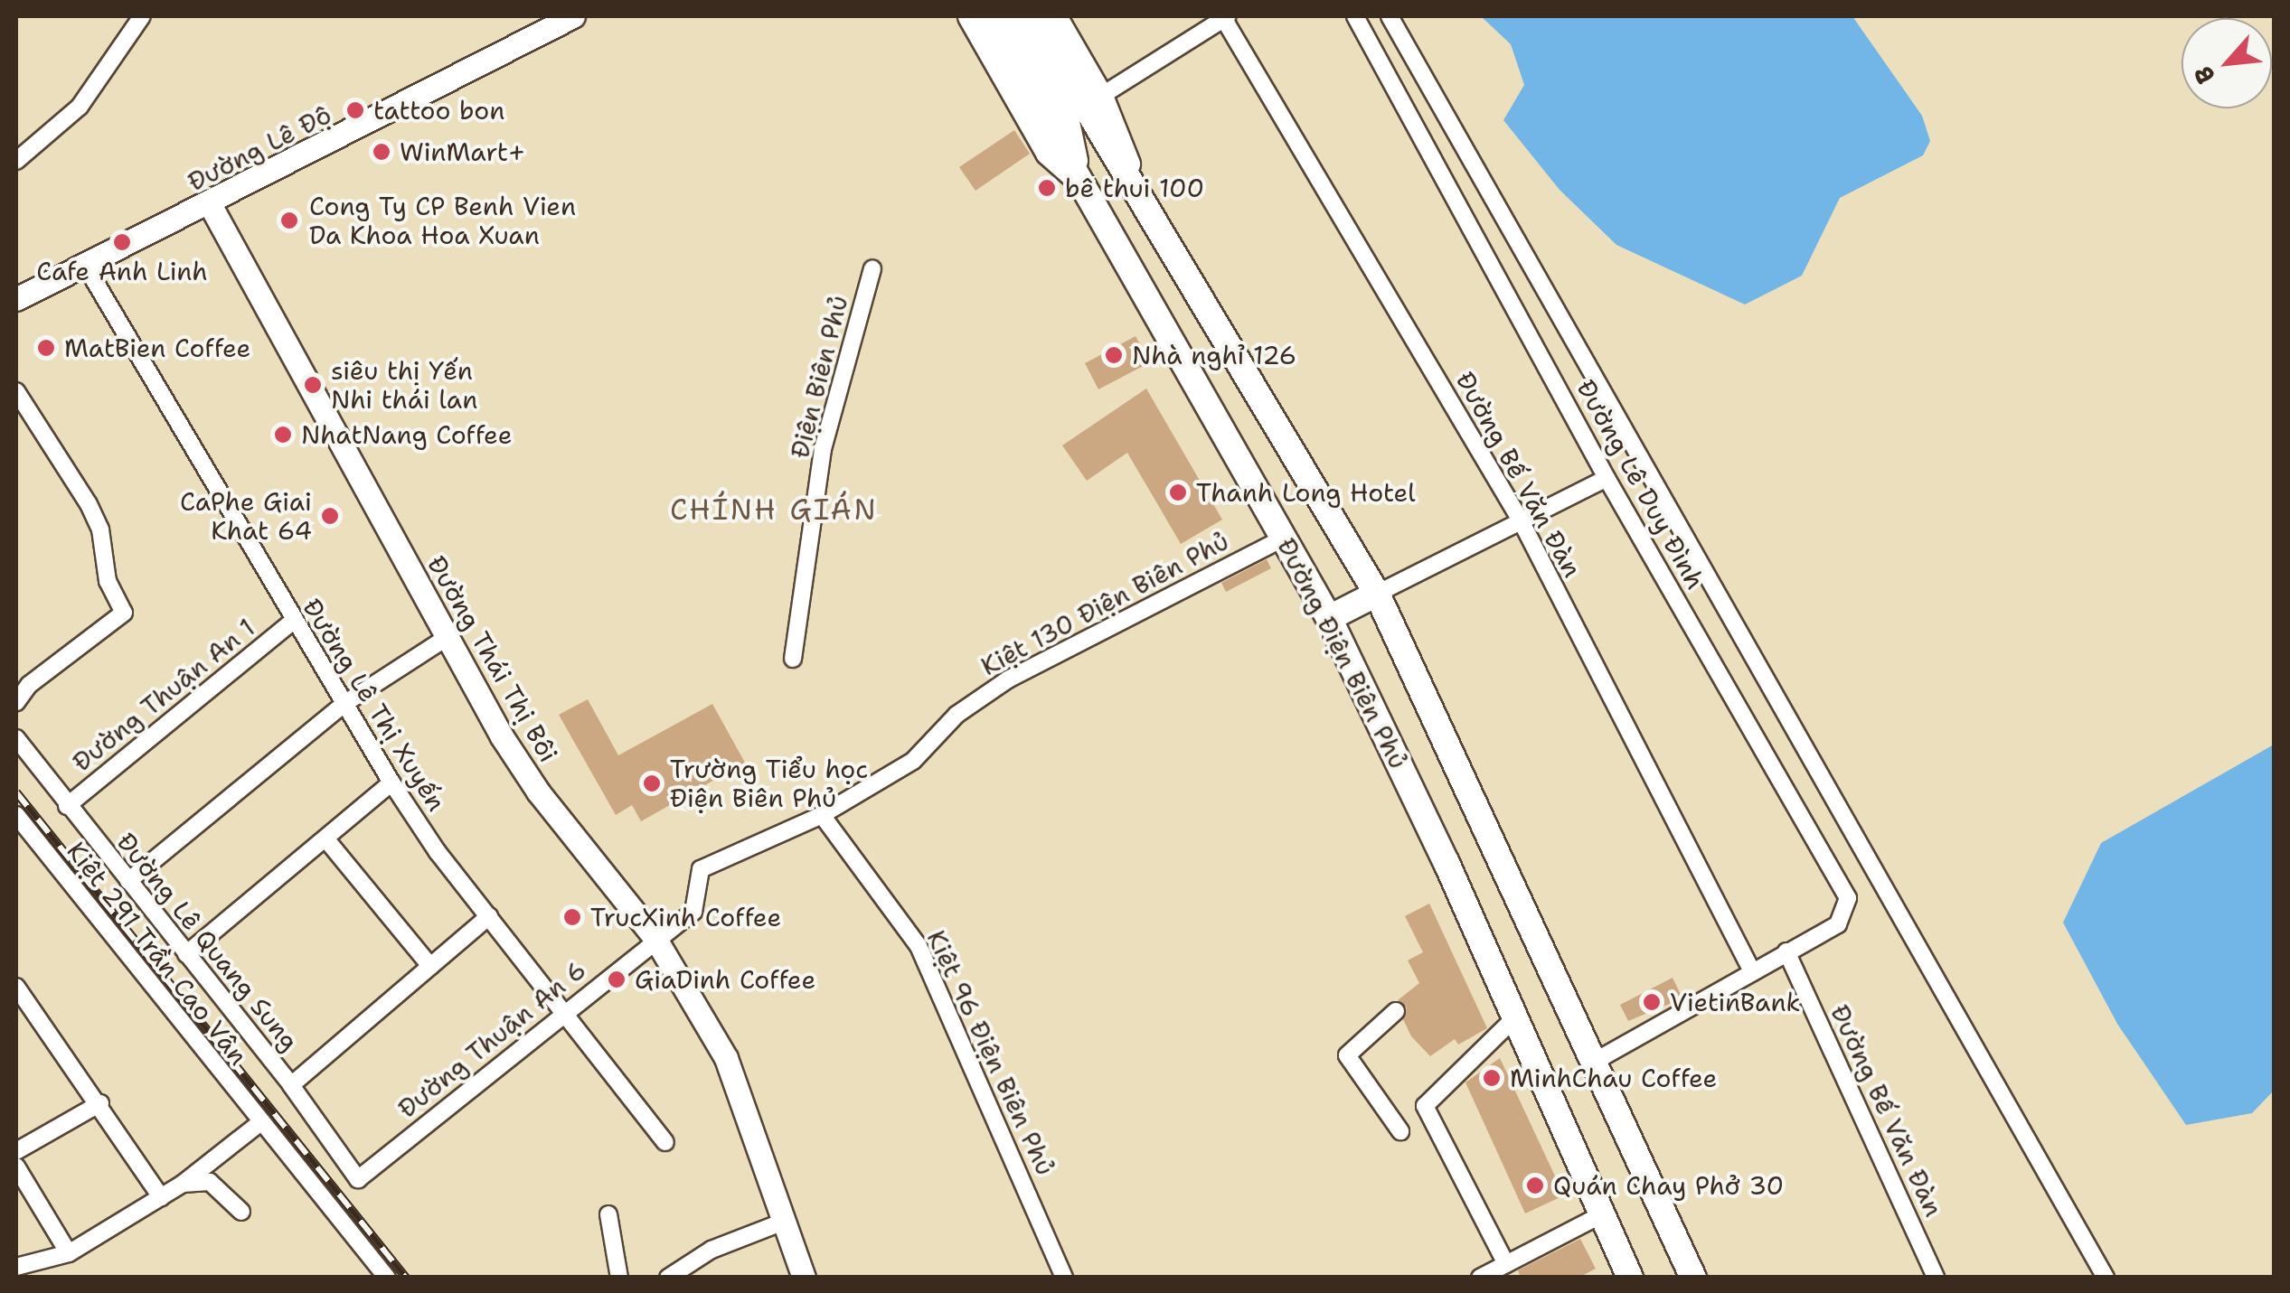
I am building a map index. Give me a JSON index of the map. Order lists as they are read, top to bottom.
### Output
{
  "streets": {
    "main road": ["Đường Điện Biên Phủ"],
    "street": [
      "Đường Lê Độ",
      "Điện Biên Phủ",
      "Đường Bế Văn Đàn",
      "Đường Lê Duy Đình",
      "Kiệt 130 Điện Biên Phủ",
      "Đường Thái Thị Bôi",
      "Đường Thuận An 1",
      "Đường Lê Thị Xuyến",
      "Đường Lê Quang Sung",
      "Kiệt 291 Trần Cao Vân",
      "Đường Thuận An 6",
      "Kiệt 96 Điện Biên Phủ"
    ]
  },
  "crossings": [
    ["Đường Lê Độ", "Đường Thái Thị Bôi"],
    ["Đường Lê Độ", "Đường Lê Thị Xuyến"],
    ["Đường Bế Văn Đàn", "Đường Lê Duy Đình"],
    ["Kiệt 130 Điện Biên Phủ", "Đường Điện Biên Phủ"],
    ["Kiệt 130 Điện Biên Phủ", "Đường Thái Thị Bôi"],
    ["Kiệt 130 Điện Biên Phủ", "Đường Thuận An 6"],
    ["Kiệt 130 Điện Biên Phủ", "Kiệt 96 Điện Biên Phủ"],
    ["Đường Thái Thị Bôi", "Đường Thuận An 6"],
    ["Đường Thuận An 1", "Đường Lê Thị Xuyến"],
    ["Đường Thuận An 1", "Đường Lê Quang Sung"],
    ["Đường Lê Thị Xuyến", "Đường Thuận An 6"],
    ["Đường Lê Quang Sung", "Đường Thuận An 6"]
  ],
  "districts": ["CHÍNH GIÁN"],
  "places": [
    "tattoo bon",
    "WinMart+",
    "bê thui 100",
    "Cong Ty CP Benh Vien Da Khoa Hoa Xuan",
    "Cafe Anh Linh",
    "MatBien Coffee",
    "Nhà nghỉ 126",
    "siêu thị Yến Nhi thái lan",
    "NhatNang Coffee",
    "Thanh Long Hotel",
    "CaPhe Giai Khat 64",
    "Trường Tiểu học Điện Biên Phủ",
    "TrucXinh Coffee",
    "GiaDinh Coffee",
    "VietinBank",
    "MinhChau Coffee",
    "Quán Chay Phở 30"
  ],
  "north": "bottom left"
}
